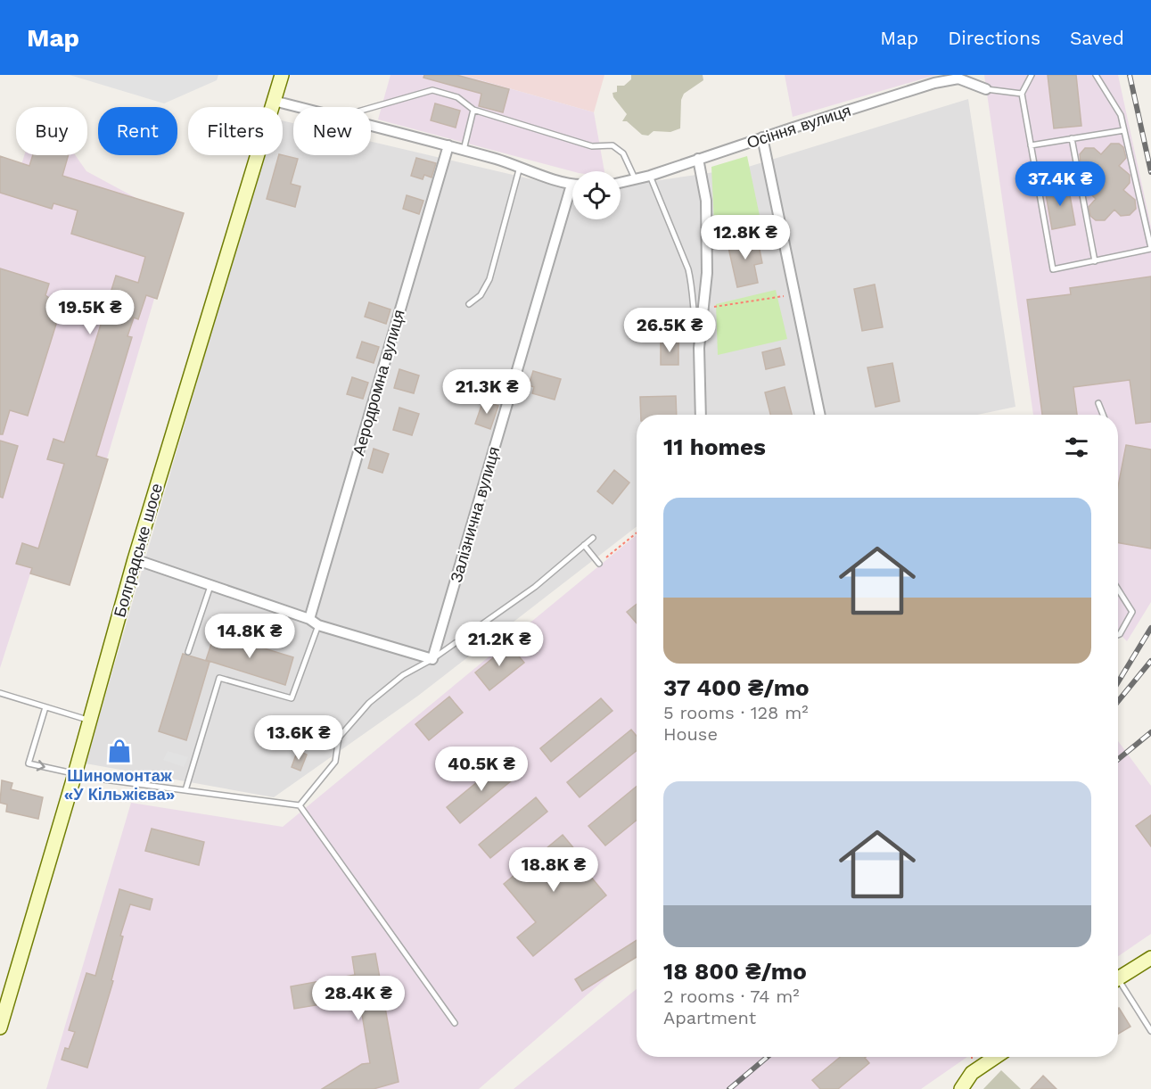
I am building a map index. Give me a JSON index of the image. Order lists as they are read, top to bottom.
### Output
{
  "streets": {
    "main road": ["Болградське шосе"],
    "street": ["Осіння вулиця", "Аеродромна вулиця", "Залізнична вулиця"]
  },
  "places": {
    "shop": ["Шиномонтаж «У Кільжієва»"]
  },
  "page": {
    "header": "Map",
    "nav": ["Map", "Directions", "Saved"],
    "chip": [
      "Buy",
      "Rent",
      "Filters",
      "New"
    ],
    "price": [
      "37.4K ₴",
      "12.8K ₴",
      "19.5K ₴",
      "26.5K ₴",
      "21.3K ₴",
      "14.8K ₴",
      "21.2K ₴",
      "13.6K ₴",
      "40.5K ₴",
      "18.8K ₴",
      "28.4K ₴"
    ],
    "heading": "11 homes",
    "list": [
      {
        "name": "37 400 ₴/mo",
        "note": "5 rooms · 128 m² · House"
      },
      {
        "name": "18 800 ₴/mo",
        "note": "2 rooms · 74 m² · Apartment"
      }
    ]
  }
}
